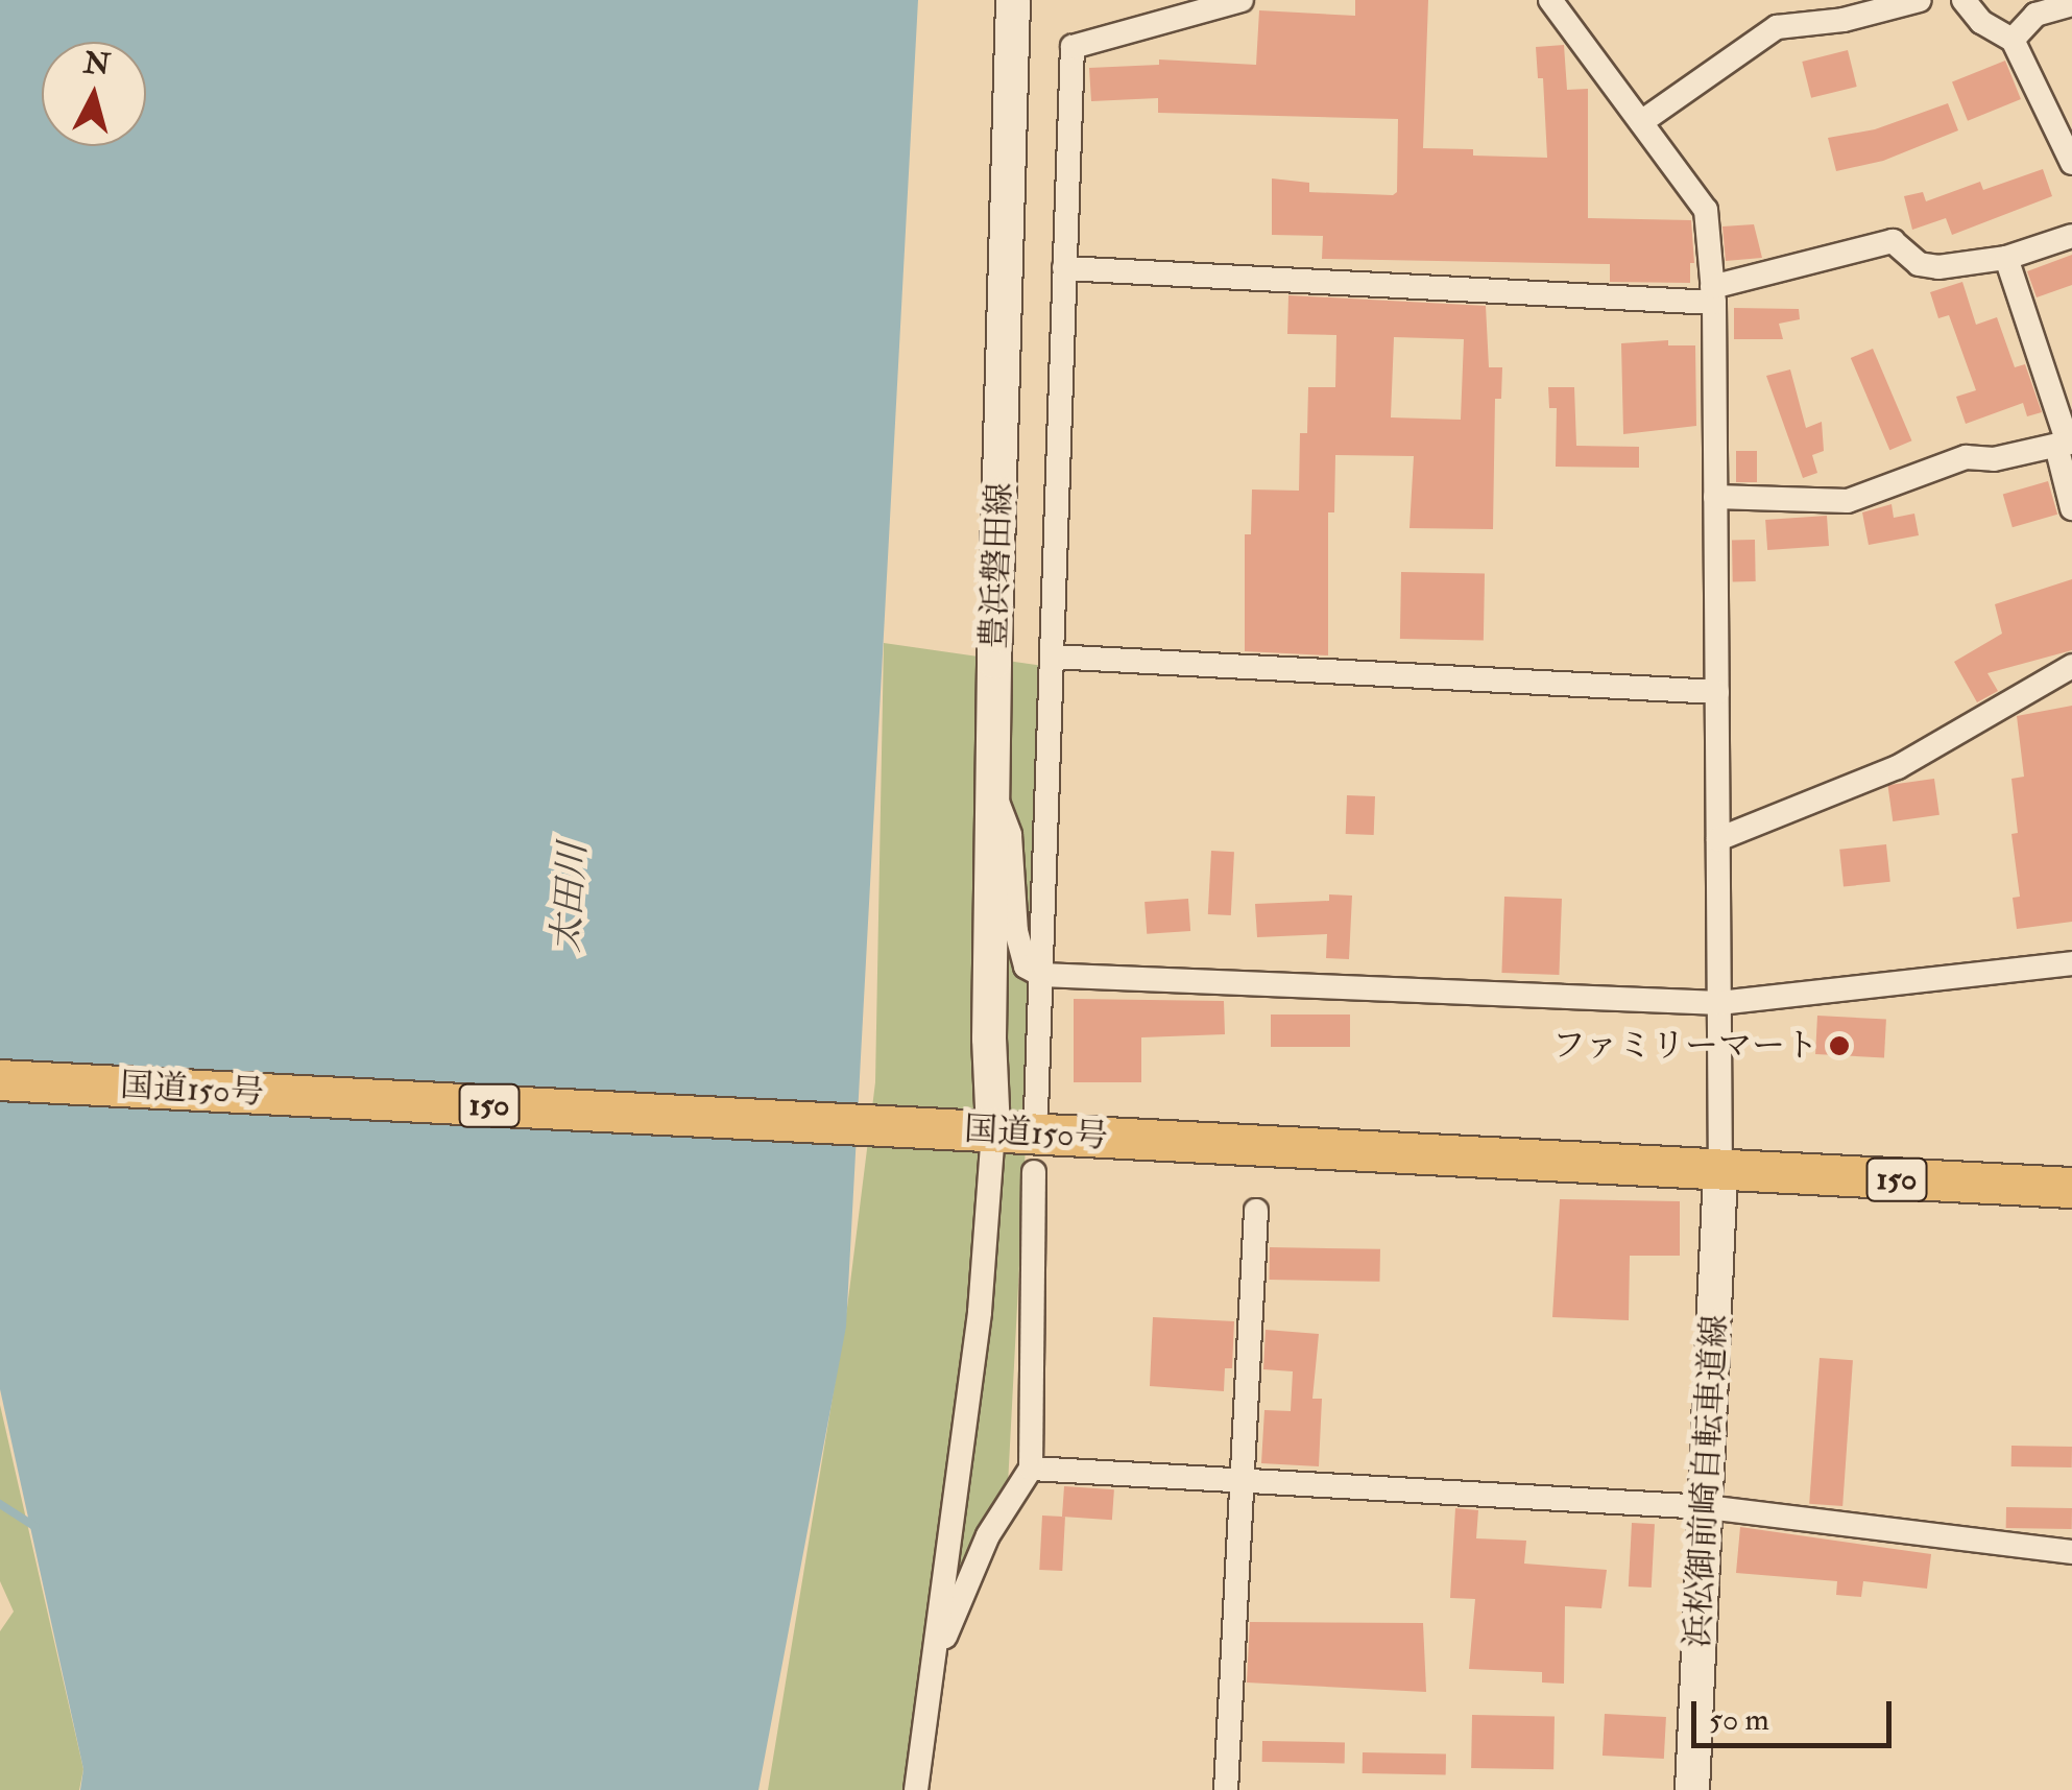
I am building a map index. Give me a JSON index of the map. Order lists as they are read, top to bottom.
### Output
{
  "streets": {
    "highway": ["国道150号", "150"],
    "main road": ["豊浜磐田線", "浜松御前崎自転車道線"]
  },
  "crossings": [
    ["豊浜磐田線", "国道150号"],
    ["国道150号", "浜松御前崎自転車道線"]
  ],
  "water": ["太田川"],
  "places": ["ファミリーマート"],
  "scale_bar": "50 m",
  "north": "top"
}
